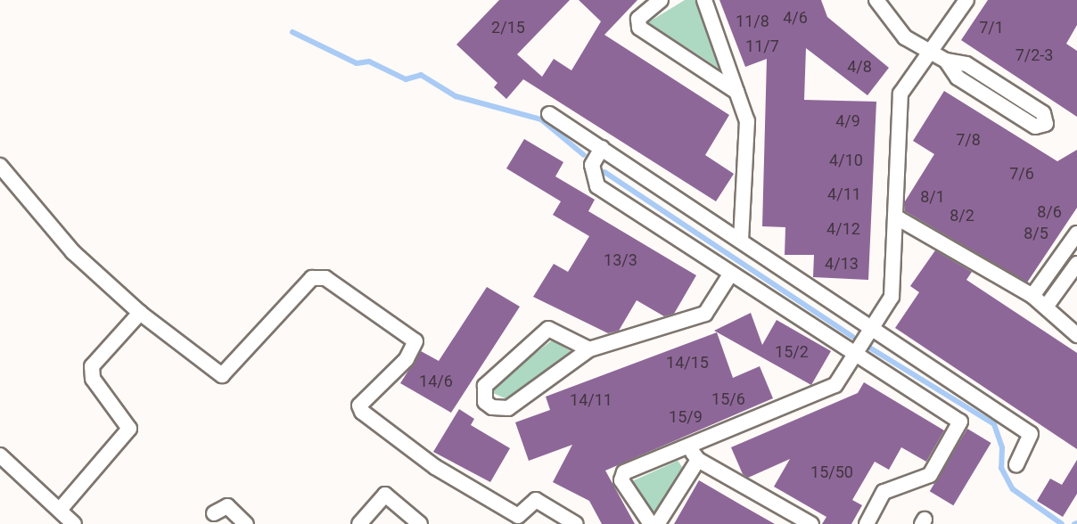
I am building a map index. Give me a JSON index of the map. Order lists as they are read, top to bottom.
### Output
{
  "house_numbers": [
    "4/6",
    "11/8",
    "2/15",
    "7/1",
    "11/7",
    "7/2-3",
    "4/8",
    "4/9",
    "7/8",
    "4/10",
    "7/6",
    "4/11",
    "8/1",
    "8/6",
    "8/2",
    "4/12",
    "8/5",
    "13/3",
    "4/13",
    "15/2",
    "14/15",
    "14/6",
    "15/6",
    "14/11",
    "15/9",
    "15/50"
  ]
}
